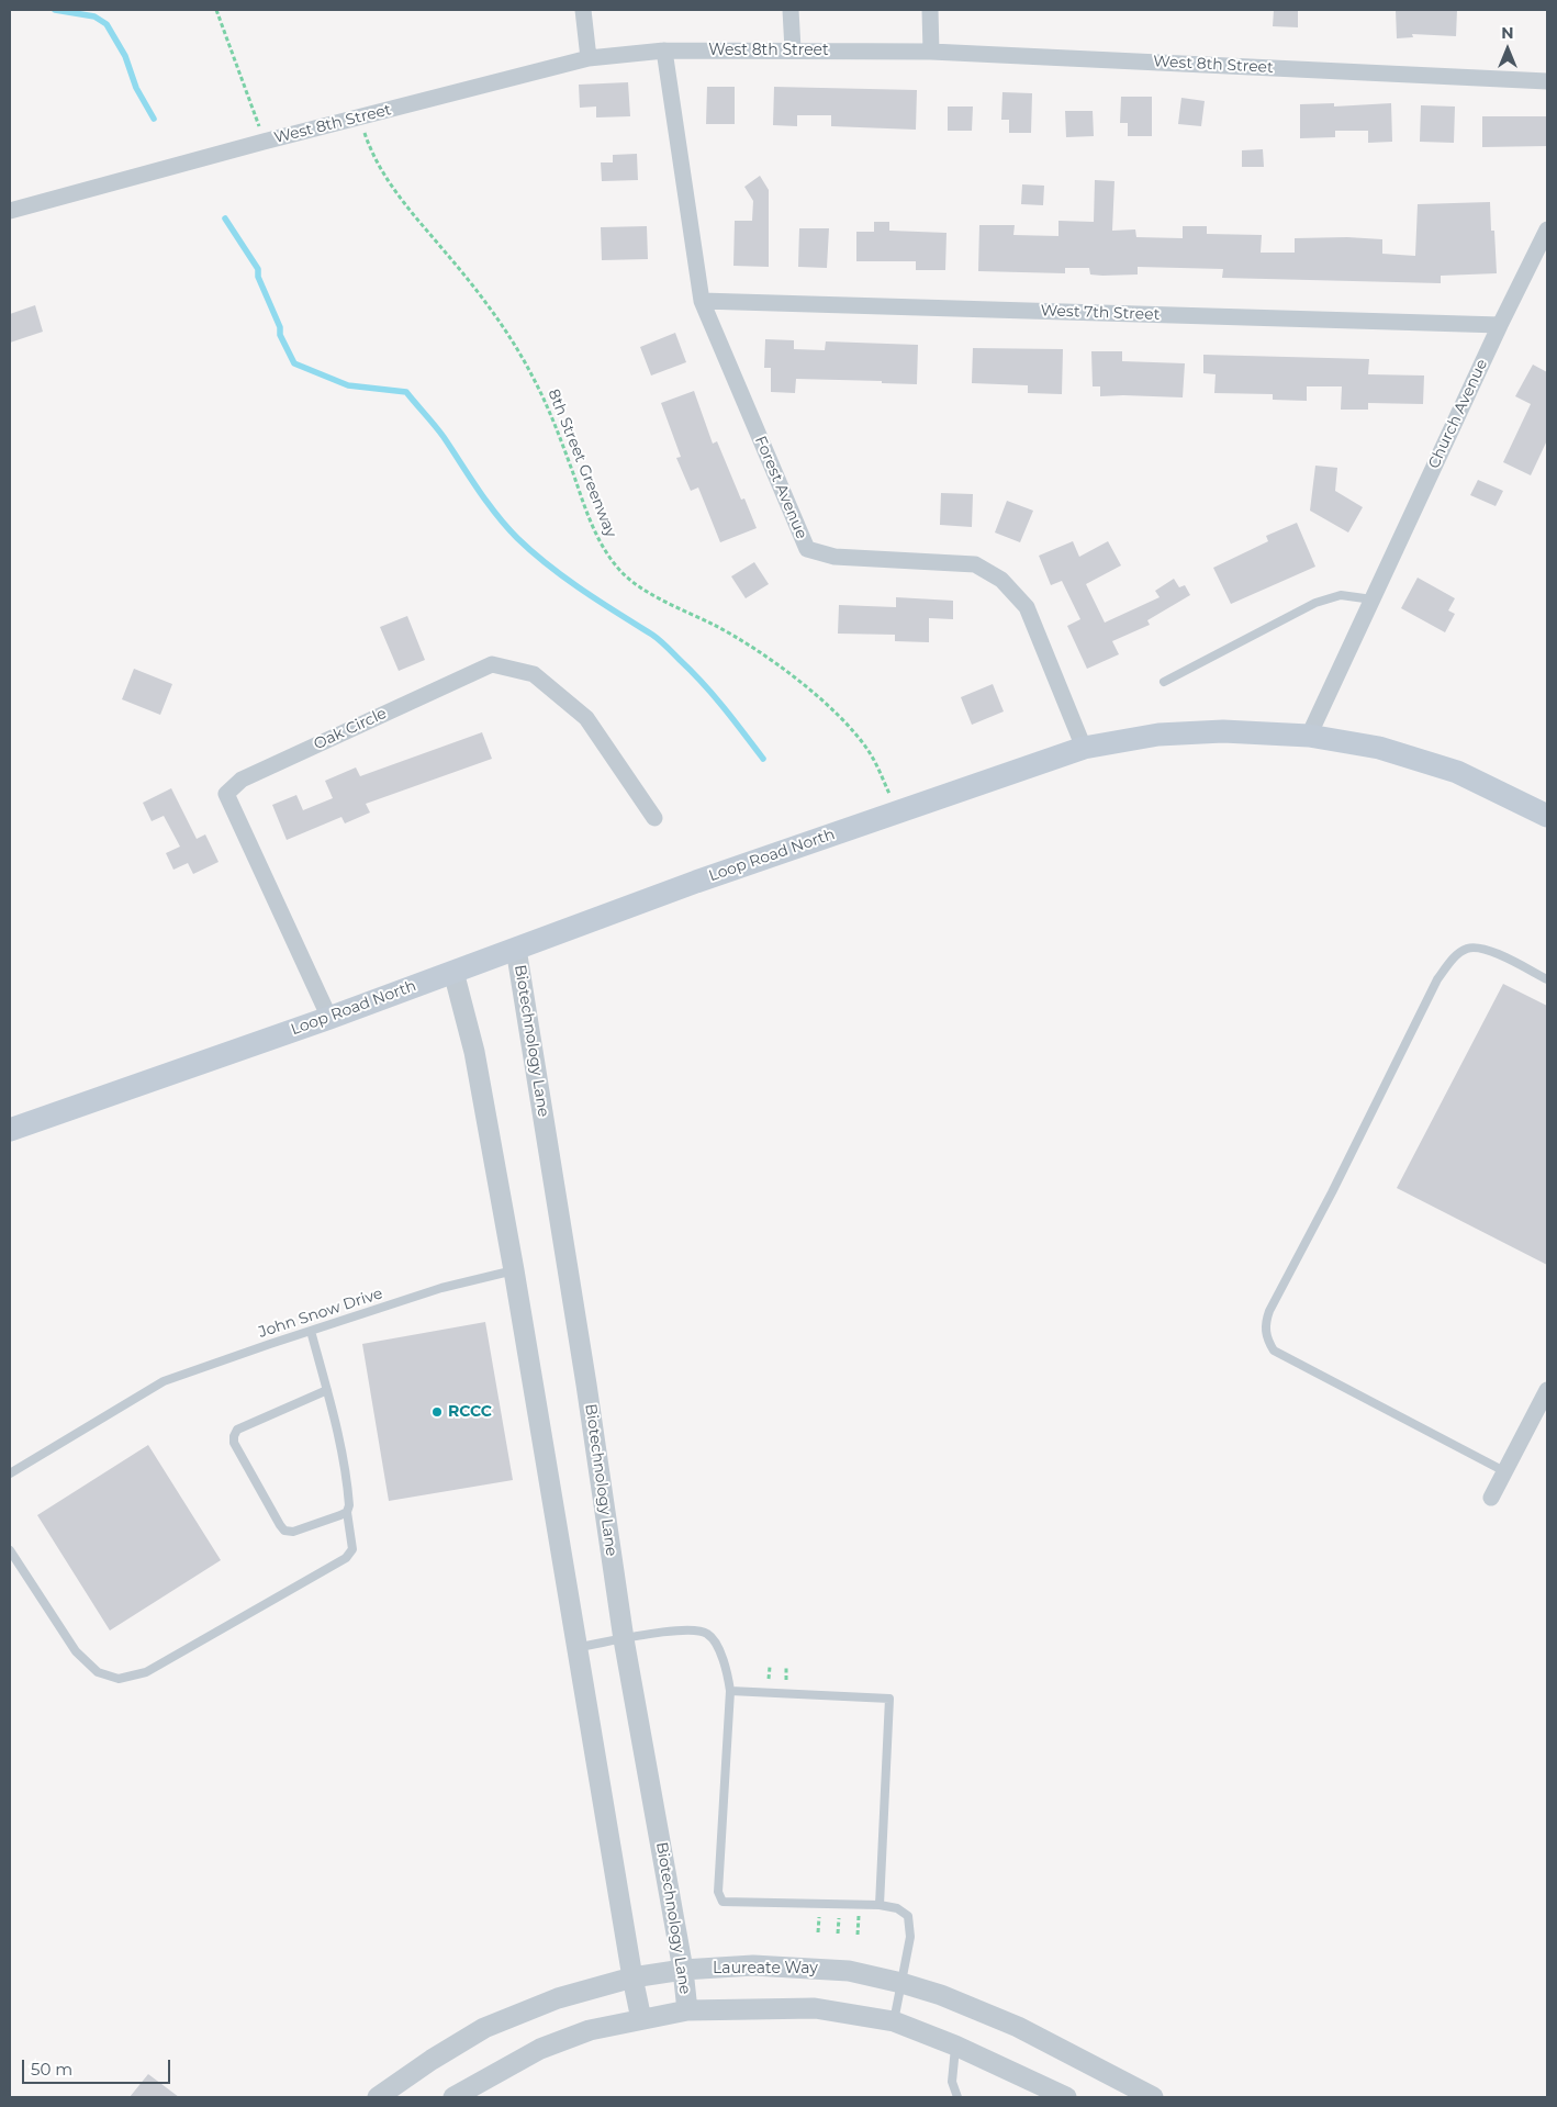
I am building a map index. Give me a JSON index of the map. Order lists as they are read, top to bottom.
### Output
{
  "streets": {
    "main road": ["Loop Road North"],
    "street": [
      "West 8th Street",
      "West 7th Street",
      "Church Avenue",
      "Forest Avenue",
      "Oak Circle",
      "Biotechnology Lane",
      "Laureate Way"
    ],
    "lane": ["John Snow Drive"],
    "path": ["8th Street Greenway"]
  },
  "crossings": [
    ["West 8th Street", "Forest Avenue"],
    ["West 7th Street", "Church Avenue"],
    ["West 7th Street", "Forest Avenue"],
    ["Church Avenue", "Loop Road North"],
    ["8th Street Greenway", "Loop Road North"],
    ["Forest Avenue", "Loop Road North"],
    ["Oak Circle", "Loop Road North"],
    ["Loop Road North", "Biotechnology Lane"],
    ["Biotechnology Lane", "Laureate Way"]
  ],
  "places": ["RCCC"],
  "scale_bar": "50 m",
  "north": "top"
}
